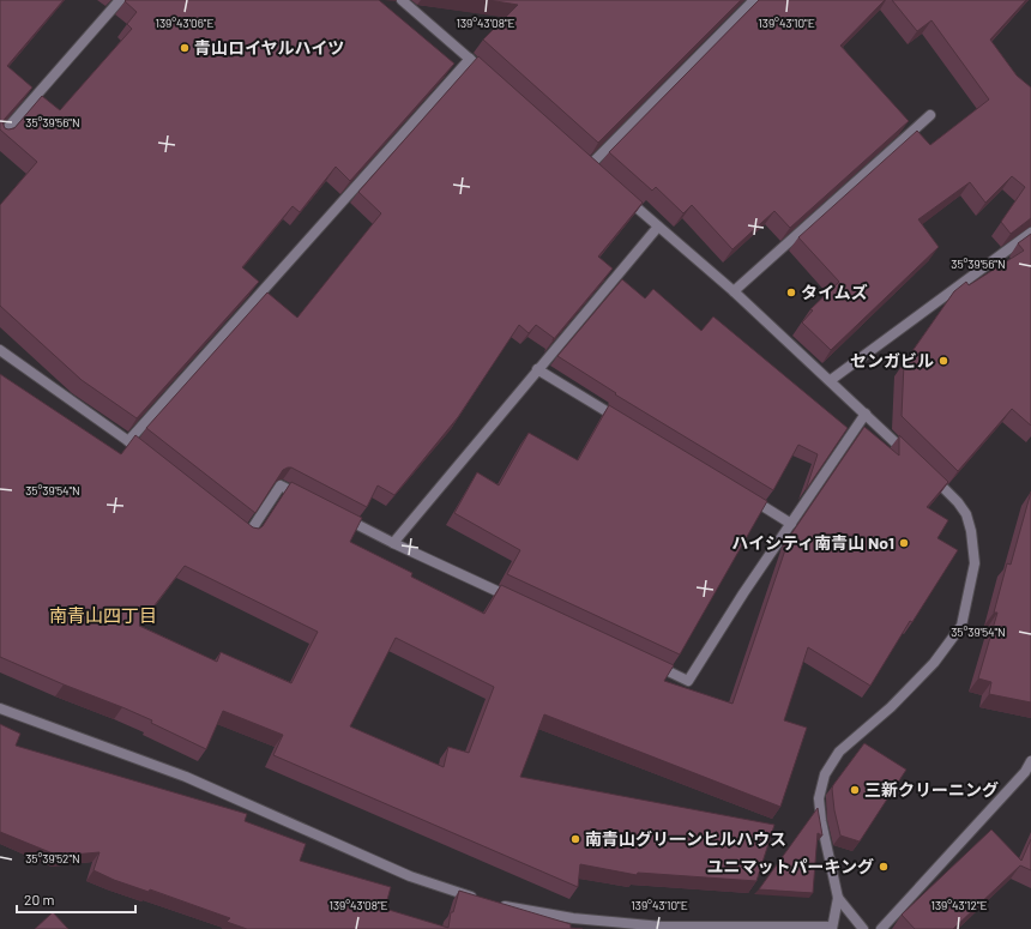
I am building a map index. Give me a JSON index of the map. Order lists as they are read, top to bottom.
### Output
{
  "districts": ["南青山四丁目"],
  "places": [
    "青山ロイヤルハイツ",
    "タイムズ",
    "センガビル",
    "ハイシティ南青山 No1",
    "三新クリーニング",
    "南青山グリ一ンヒルハウス",
    "ユニマットパーキング"
  ],
  "scale_bar": "20 m",
  "coordinates": [
    "139°43'06\"E",
    "139°43'08\"E",
    "139°43'10\"E",
    "35°39'56\"N",
    "35°39'54\"N",
    "35°39'52\"N",
    "139°43'12\"E"
  ]
}
